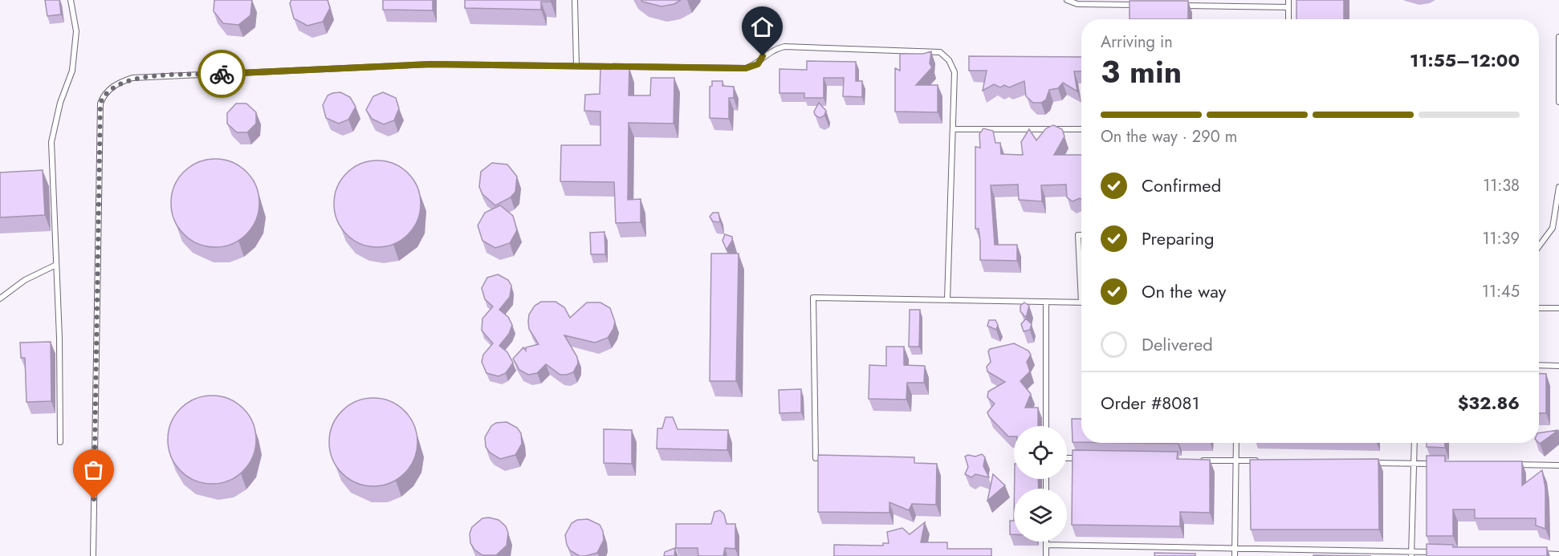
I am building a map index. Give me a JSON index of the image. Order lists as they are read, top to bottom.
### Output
{
  "page": {
    "heading": ["3 min", "Arriving in", "11:55–12:00"],
    "panel": ["Order #8081", "$32.86"],
    "bar": "On the way · 290 m",
    "list": [
      ["Confirmed", "11:38"],
      ["Preparing", "11:39"],
      ["On the way", "11:45"],
      "Delivered"
    ]
  }
}
